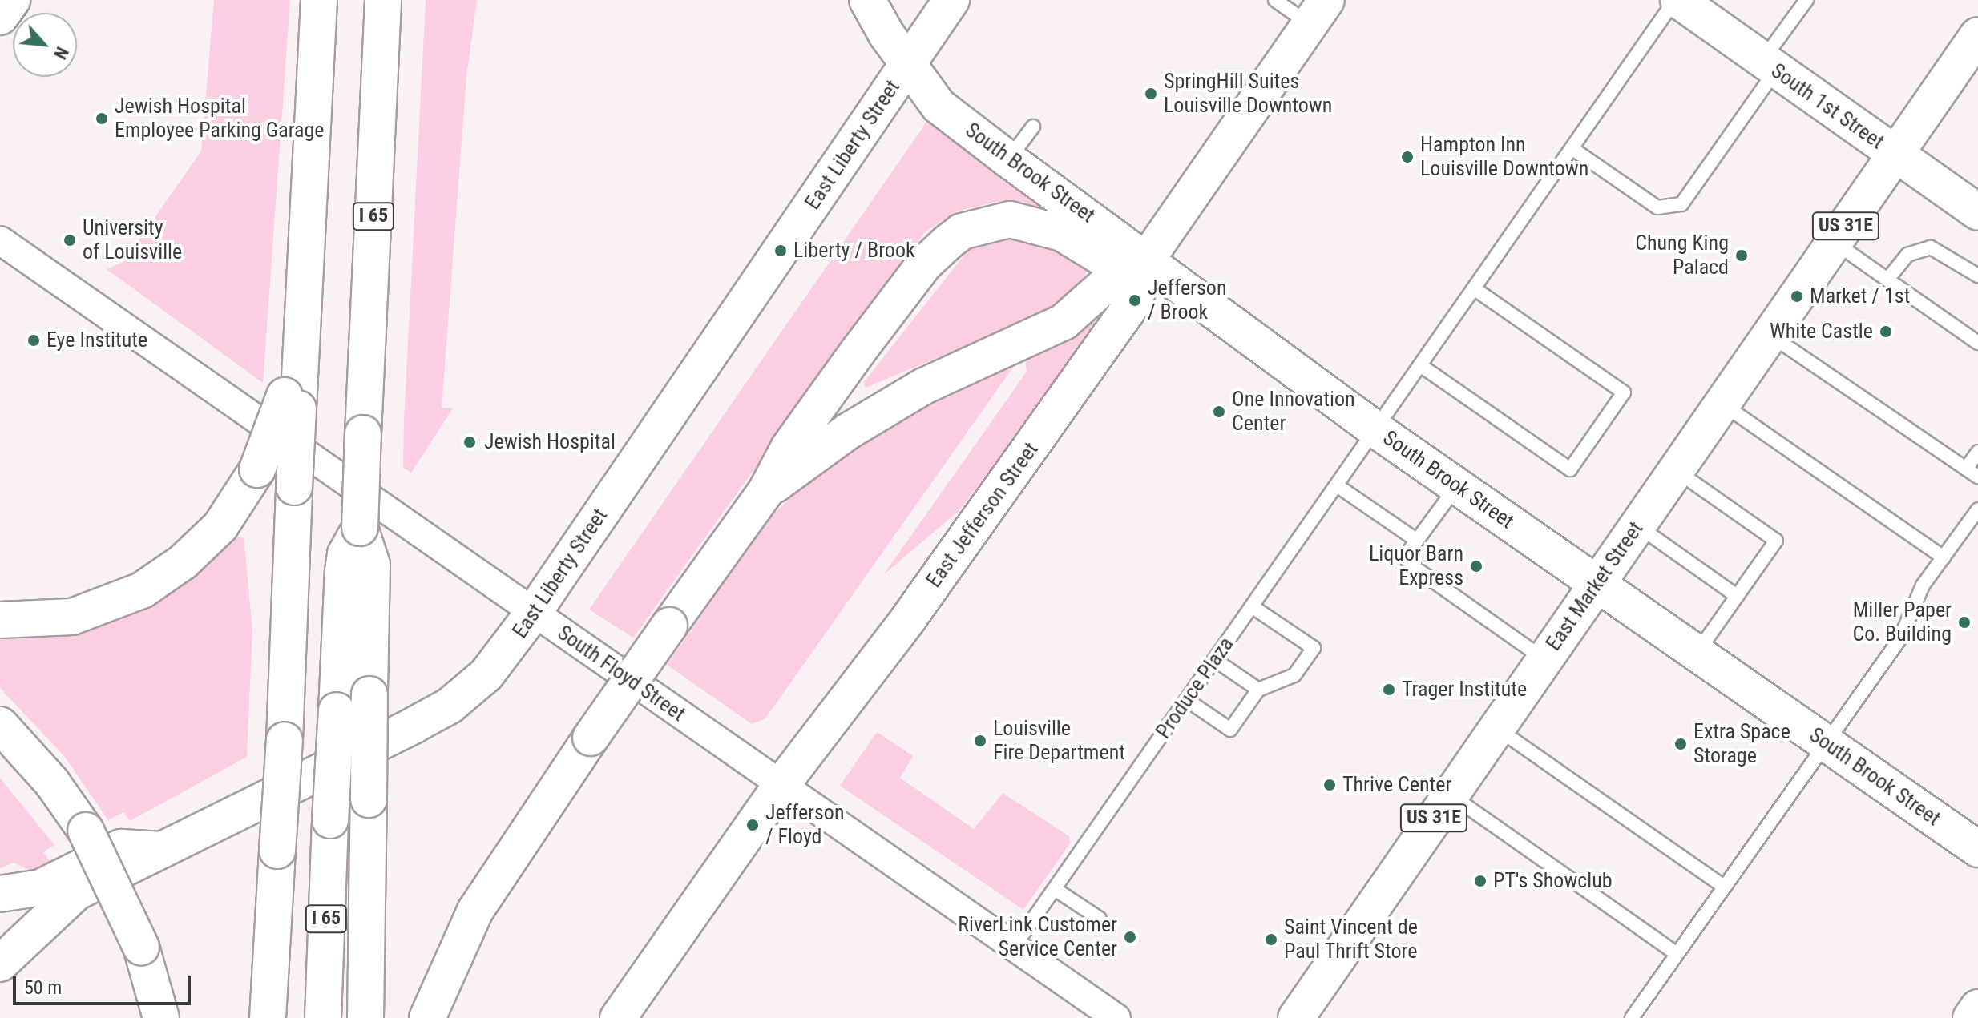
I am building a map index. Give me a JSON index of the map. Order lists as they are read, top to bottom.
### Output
{
  "streets": {
    "main road": [
      "South 1st Street",
      "East Liberty Street",
      "South Brook Street",
      "I 65",
      "US 31E",
      "East Jefferson Street",
      "East Market Street"
    ],
    "street": ["South Floyd Street"],
    "lane": ["Produce Plaza"]
  },
  "crossings": [
    ["South 1st Street", "US 31E"],
    ["South 1st Street", "East Market Street"],
    ["South 1st Street", "Produce Plaza"],
    ["East Liberty Street", "South Brook Street"],
    ["East Liberty Street", "South Floyd Street"],
    ["South Brook Street", "East Jefferson Street"],
    ["South Brook Street", "East Market Street"],
    ["South Brook Street", "Produce Plaza"],
    ["US 31E", "East Market Street"],
    ["East Jefferson Street", "South Floyd Street"],
    ["South Floyd Street", "Produce Plaza"]
  ],
  "places": [
    "SpringHill Suites Louisville Downtown",
    "Jewish Hospital Employee Parking Garage",
    "Hampton Inn Louisville Downtown",
    "University of Louisville",
    "Liberty / Brook",
    "Chung King Palacd",
    "Market / 1st",
    "Jefferson / Brook",
    "White Castle",
    "Eye Institute",
    "One Innovation Center",
    "Jewish Hospital",
    "Liquor Barn Express",
    "Miller Paper Co. Building",
    "Trager Institute",
    "Louisville Fire Department",
    "Extra Space Storage",
    "Thrive Center",
    "Jefferson / Floyd",
    "PT's Showclub",
    "RiverLink Customer Service Center",
    "Saint Vincent de Paul Thrift Store"
  ],
  "scale_bar": "50 m",
  "north": "bottom right"
}
